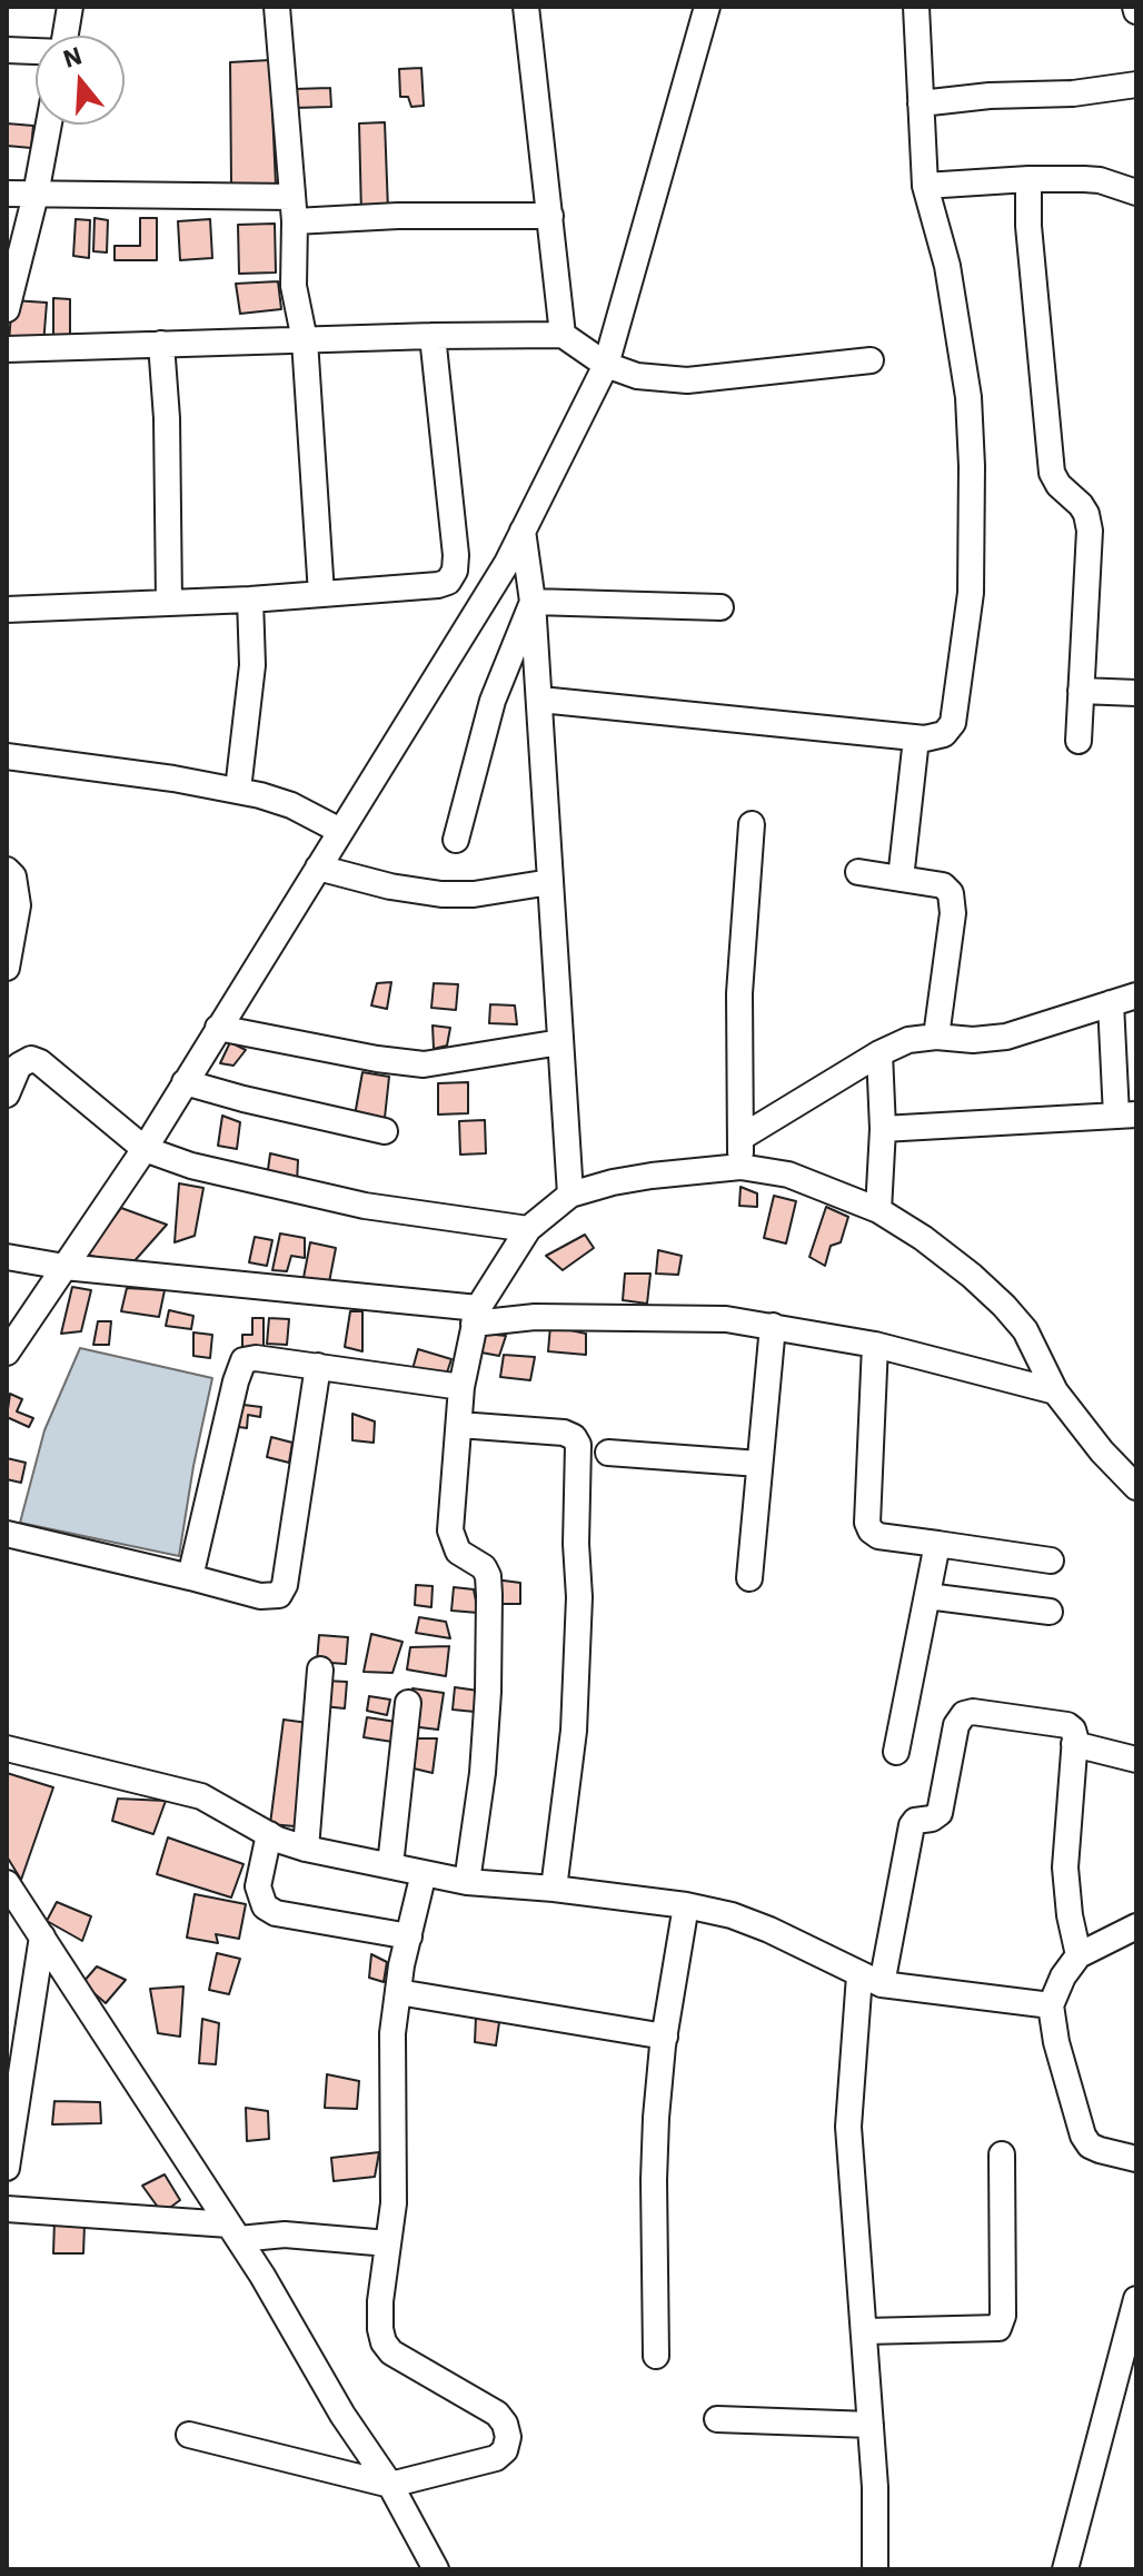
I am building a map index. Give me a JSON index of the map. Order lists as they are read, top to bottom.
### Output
{
  "north": "top"
}
